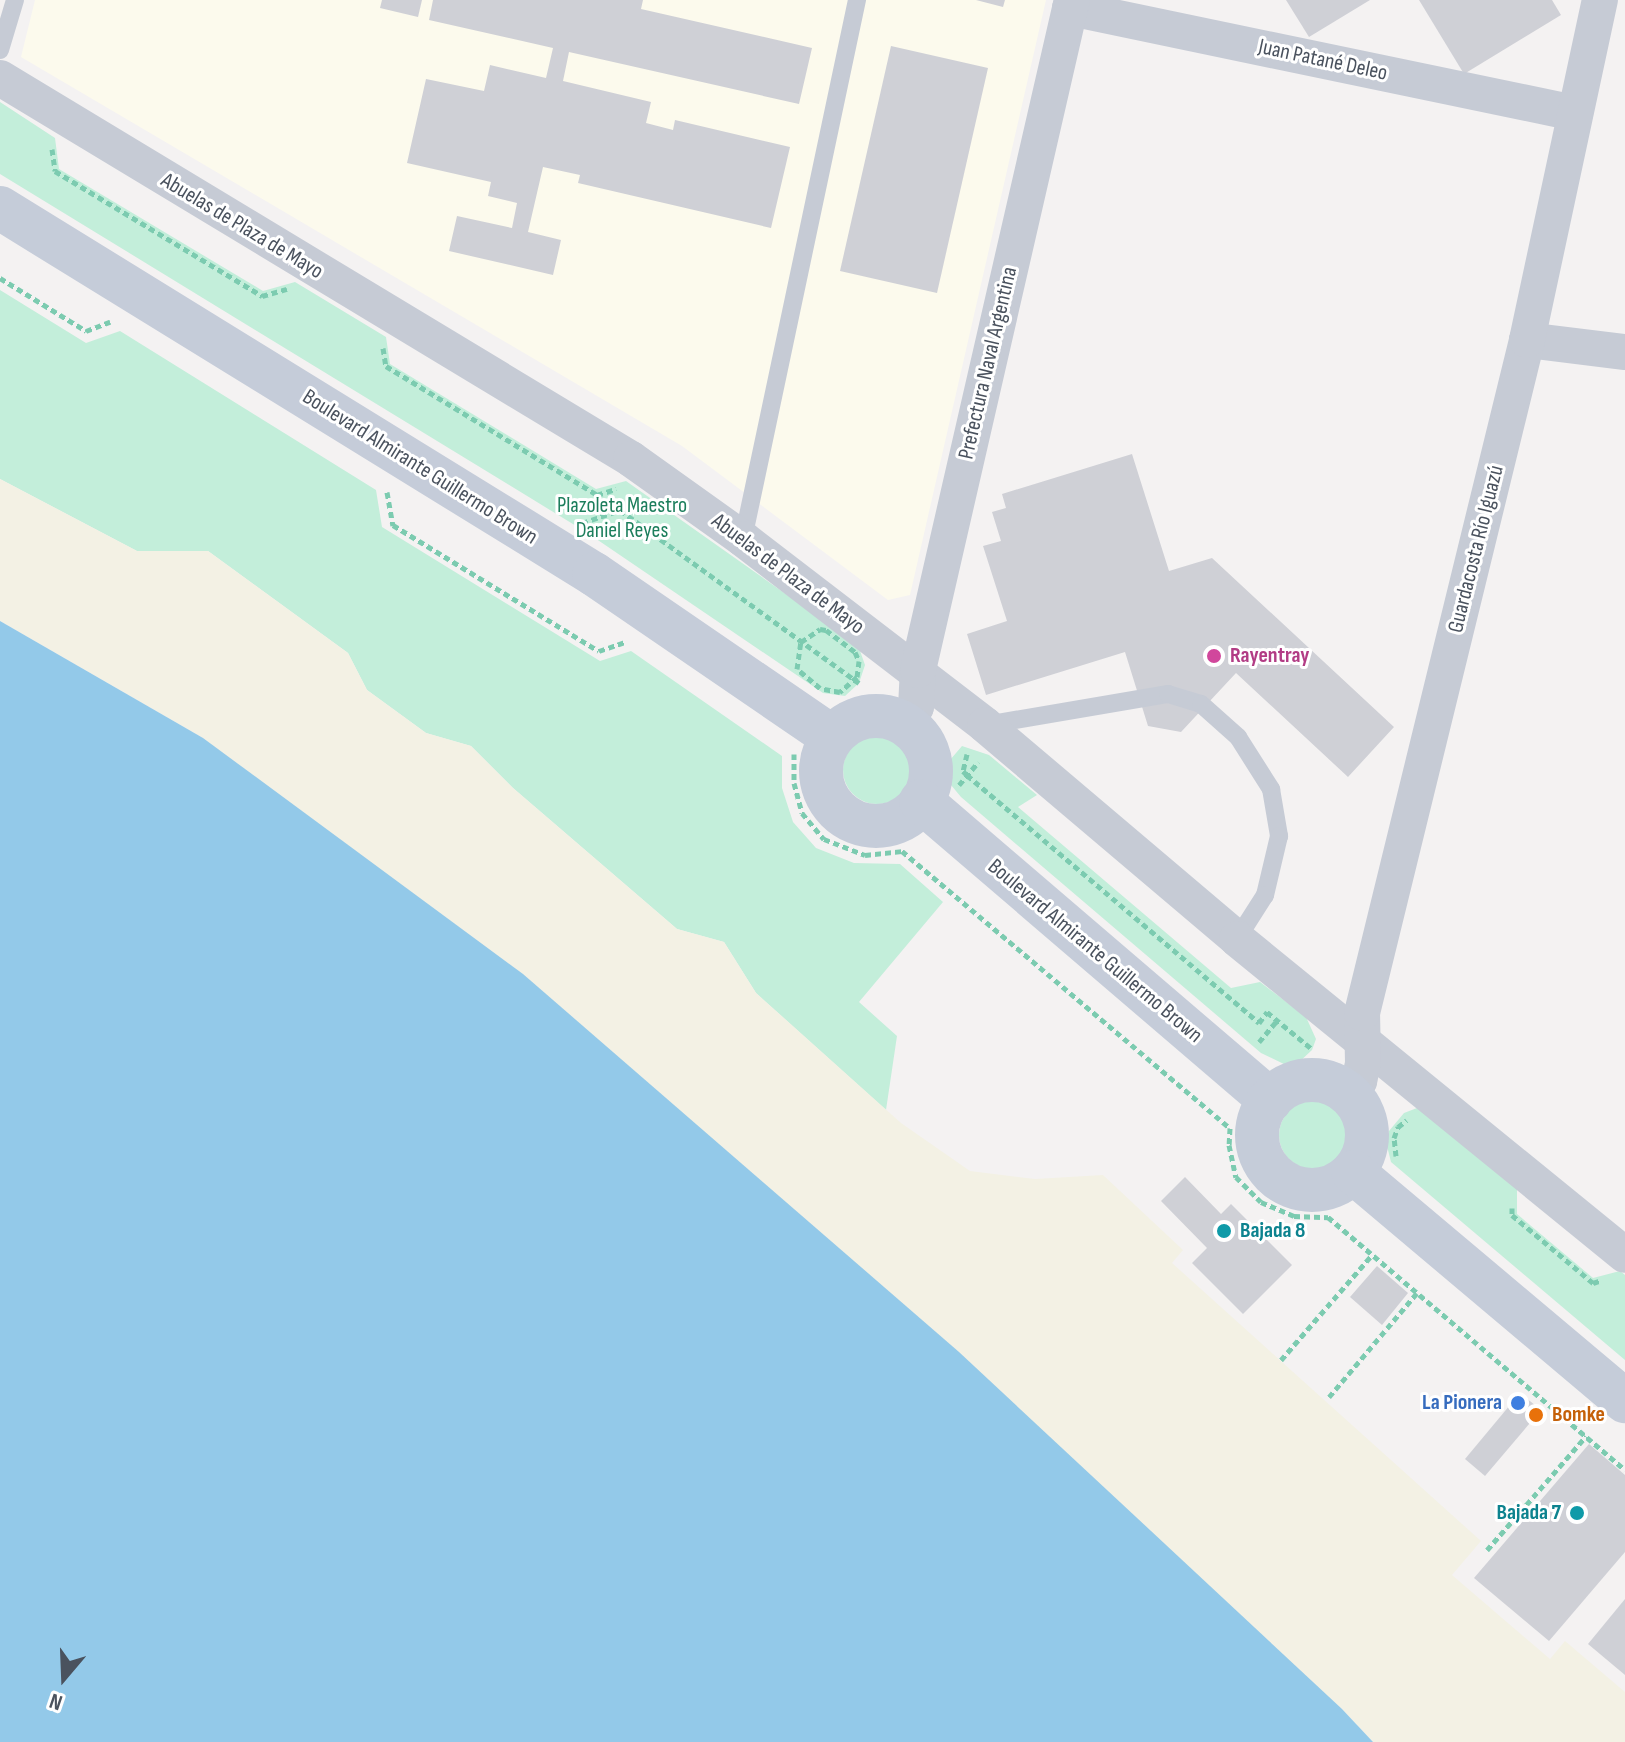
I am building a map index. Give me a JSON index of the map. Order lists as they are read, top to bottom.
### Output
{
  "streets": {
    "main road": ["Boulevard Almirante Guillermo Brown"],
    "street": [
      "Juan Patané Deleo",
      "Abuelas de Plaza de Mayo",
      "Prefectura Naval Argentina",
      "Guardacosta Río Iguazú"
    ]
  },
  "crossings": [
    ["Juan Patané Deleo", "Prefectura Naval Argentina"],
    ["Juan Patané Deleo", "Guardacosta Río Iguazú"],
    ["Abuelas de Plaza de Mayo", "Prefectura Naval Argentina"],
    ["Abuelas de Plaza de Mayo", "Guardacosta Río Iguazú"],
    ["Prefectura Naval Argentina", "Boulevard Almirante Guillermo Brown"],
    ["Boulevard Almirante Guillermo Brown", "Guardacosta Río Iguazú"]
  ],
  "parks": ["Plazoleta Maestro Daniel Reyes"],
  "places": [
    "Rayentray",
    "Bajada 8",
    "La Pionera",
    "Bomke",
    "Bajada 7"
  ],
  "north": "bottom"
}
